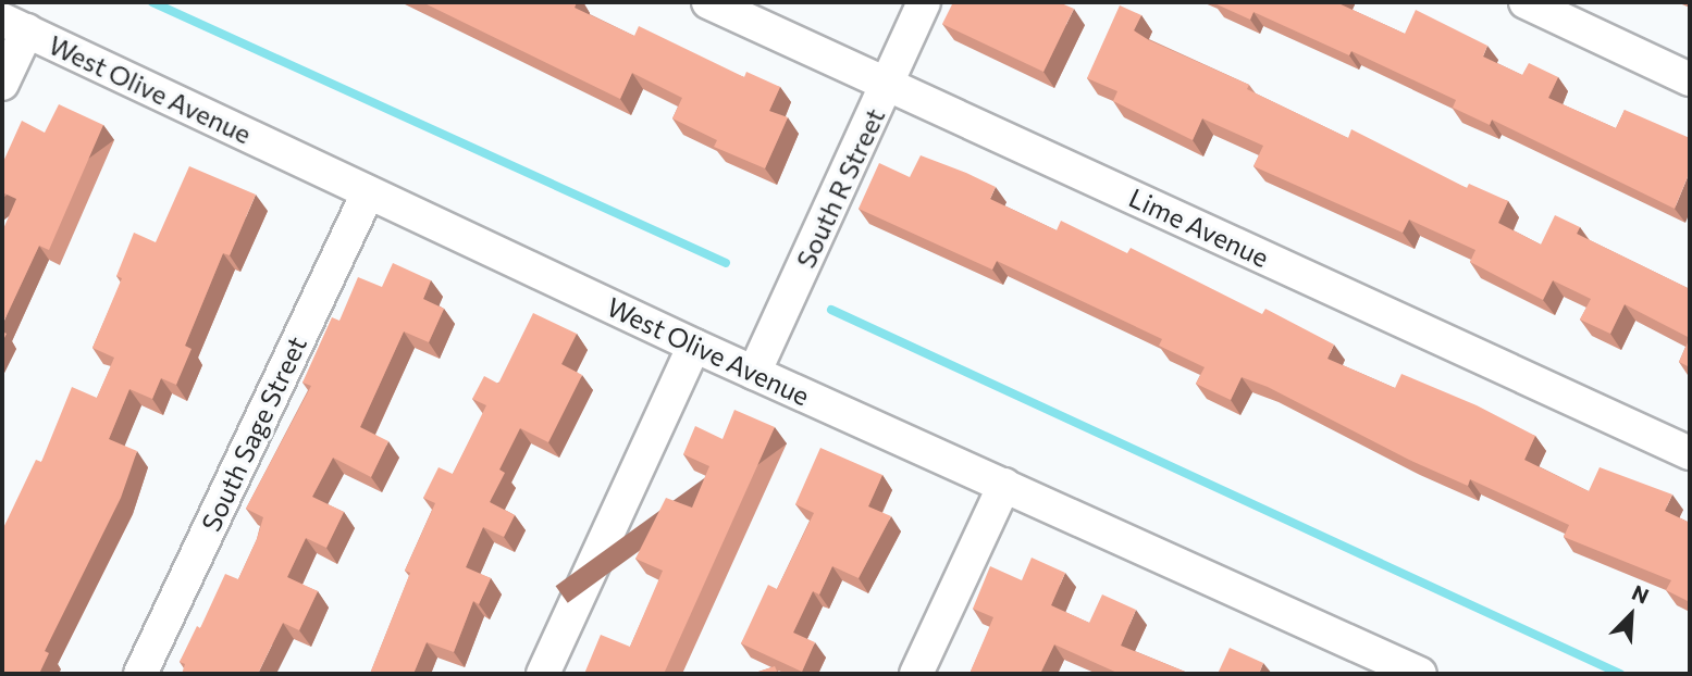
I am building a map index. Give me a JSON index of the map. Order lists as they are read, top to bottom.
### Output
{
  "streets": {
    "street": [
      "West Olive Avenue",
      "South R Street",
      "Lime Avenue",
      "South Sage Street"
    ]
  },
  "crossings": [
    ["West Olive Avenue", "South R Street"],
    ["West Olive Avenue", "South Sage Street"],
    ["South R Street", "Lime Avenue"]
  ],
  "north": "top right"
}
